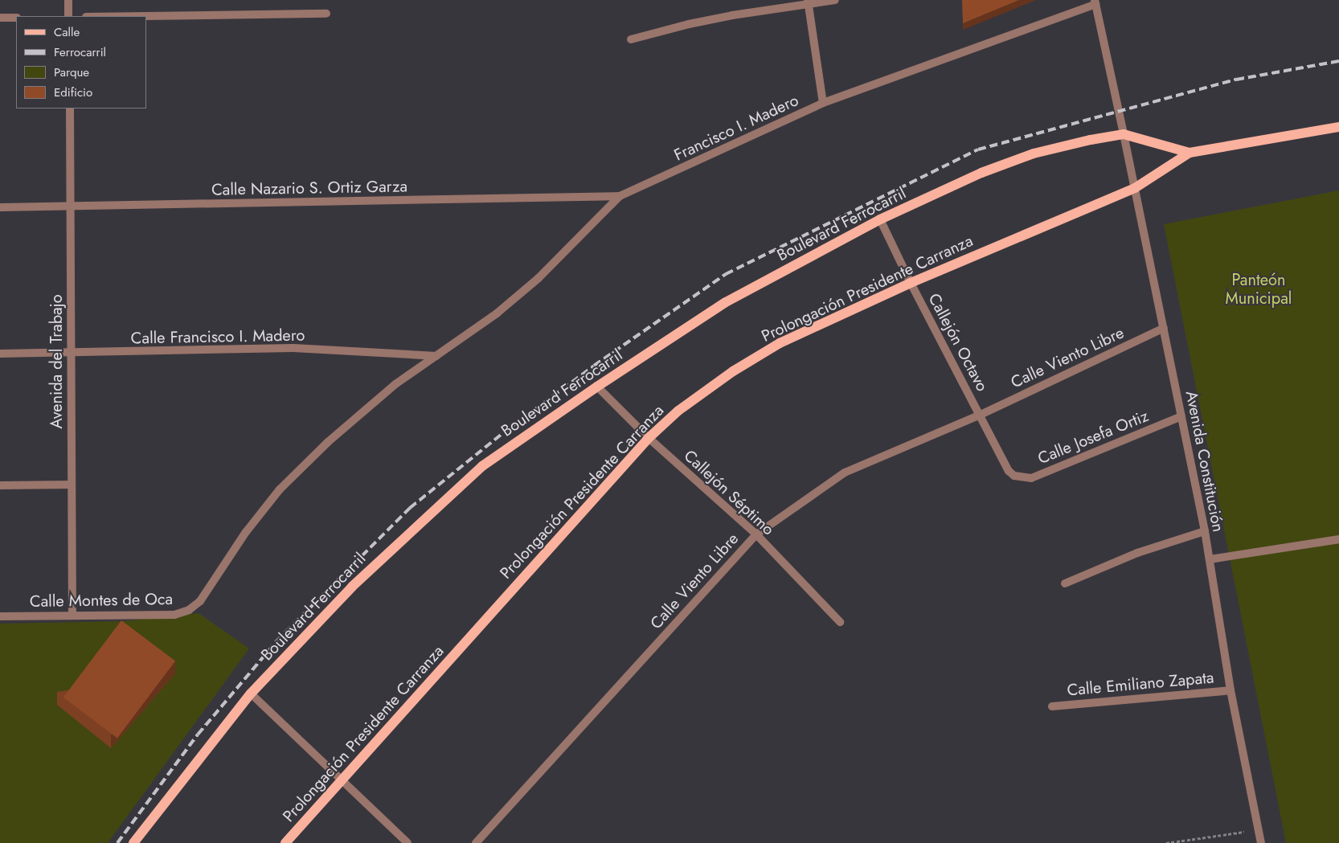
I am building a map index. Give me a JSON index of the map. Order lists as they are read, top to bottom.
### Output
{
  "streets": {
    "main road": ["Boulevard Ferrocarril", "Prolongación Presidente Carranza"],
    "street": [
      "Francisco I. Madero",
      "Calle Nazario S. Ortiz Garza",
      "Calle Francisco I. Madero",
      "Callejón Octavo",
      "Calle Viento Libre",
      "Avenida del Trabajo",
      "Calle Josefa Ortiz",
      "Avenida Constitución",
      "Callejón Séptimo",
      "Calle Montes de Oca",
      "Calle Emiliano Zapata"
    ]
  },
  "crossings": [
    ["Francisco I. Madero", "Calle Nazario S. Ortiz Garza"],
    ["Francisco I. Madero", "Calle Francisco I. Madero"],
    ["Francisco I. Madero", "Avenida Constitución"],
    ["Francisco I. Madero", "Calle Montes de Oca"],
    ["Calle Nazario S. Ortiz Garza", "Avenida del Trabajo"],
    ["Boulevard Ferrocarril", "Prolongación Presidente Carranza"],
    ["Boulevard Ferrocarril", "Callejón Octavo"],
    ["Boulevard Ferrocarril", "Avenida Constitución"],
    ["Boulevard Ferrocarril", "Callejón Séptimo"],
    ["Prolongación Presidente Carranza", "Callejón Octavo"],
    ["Prolongación Presidente Carranza", "Avenida Constitución"],
    ["Prolongación Presidente Carranza", "Callejón Séptimo"],
    ["Calle Francisco I. Madero", "Avenida del Trabajo"],
    ["Callejón Octavo", "Calle Viento Libre"],
    ["Callejón Octavo", "Calle Josefa Ortiz"],
    ["Calle Viento Libre", "Avenida Constitución"],
    ["Calle Viento Libre", "Callejón Séptimo"],
    ["Avenida del Trabajo", "Calle Montes de Oca"],
    ["Calle Josefa Ortiz", "Avenida Constitución"],
    ["Avenida Constitución", "Calle Emiliano Zapata"]
  ],
  "parks": ["Panteón Municipal"],
  "legend": [
    "Calle",
    "Ferrocarril",
    "Parque",
    "Edificio"
  ]
}
